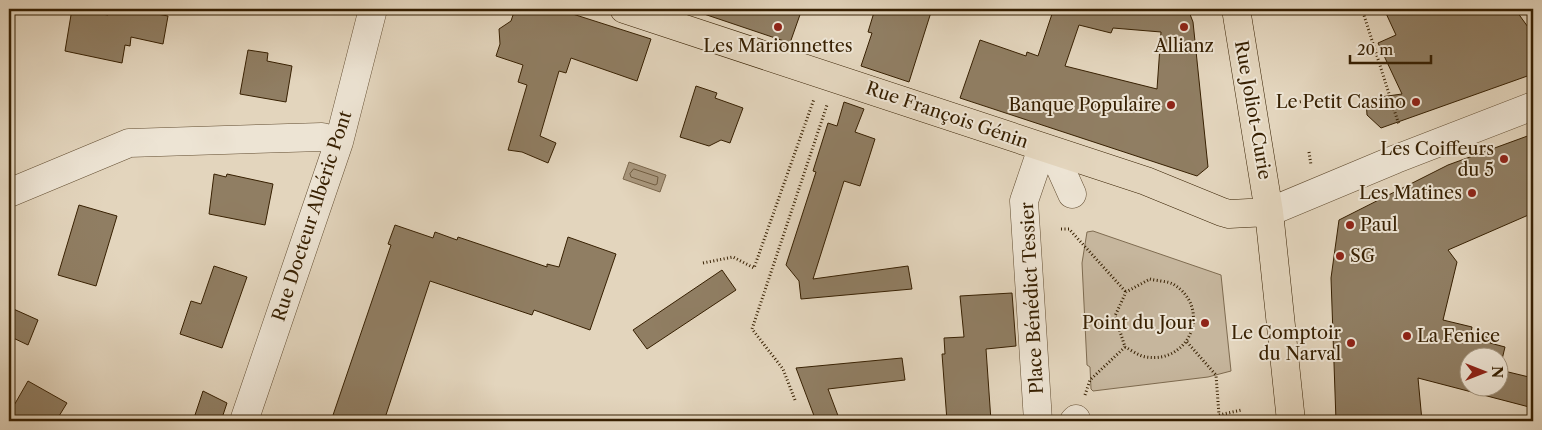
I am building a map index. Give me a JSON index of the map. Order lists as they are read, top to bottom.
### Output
{
  "streets": {
    "main road": ["Rue Joliot-Curie", "Rue François Génin"],
    "street": ["Rue Docteur Albéric Pont", "Place Bénédict Tessier"]
  },
  "crossings": [
    ["Rue Joliot-Curie", "Rue François Génin"],
    ["Rue François Génin", "Place Bénédict Tessier"]
  ],
  "places": [
    "Les Marionnettes",
    "Allianz",
    "Le Petit Casino",
    "Banque Populaire",
    "Les Coiffeurs du 5",
    "Les Matines",
    "Paul",
    "SG",
    "Point du Jour",
    "La Fenice",
    "Le Comptoir du Narval"
  ],
  "scale_bar": "20 m",
  "north": "right"
}
